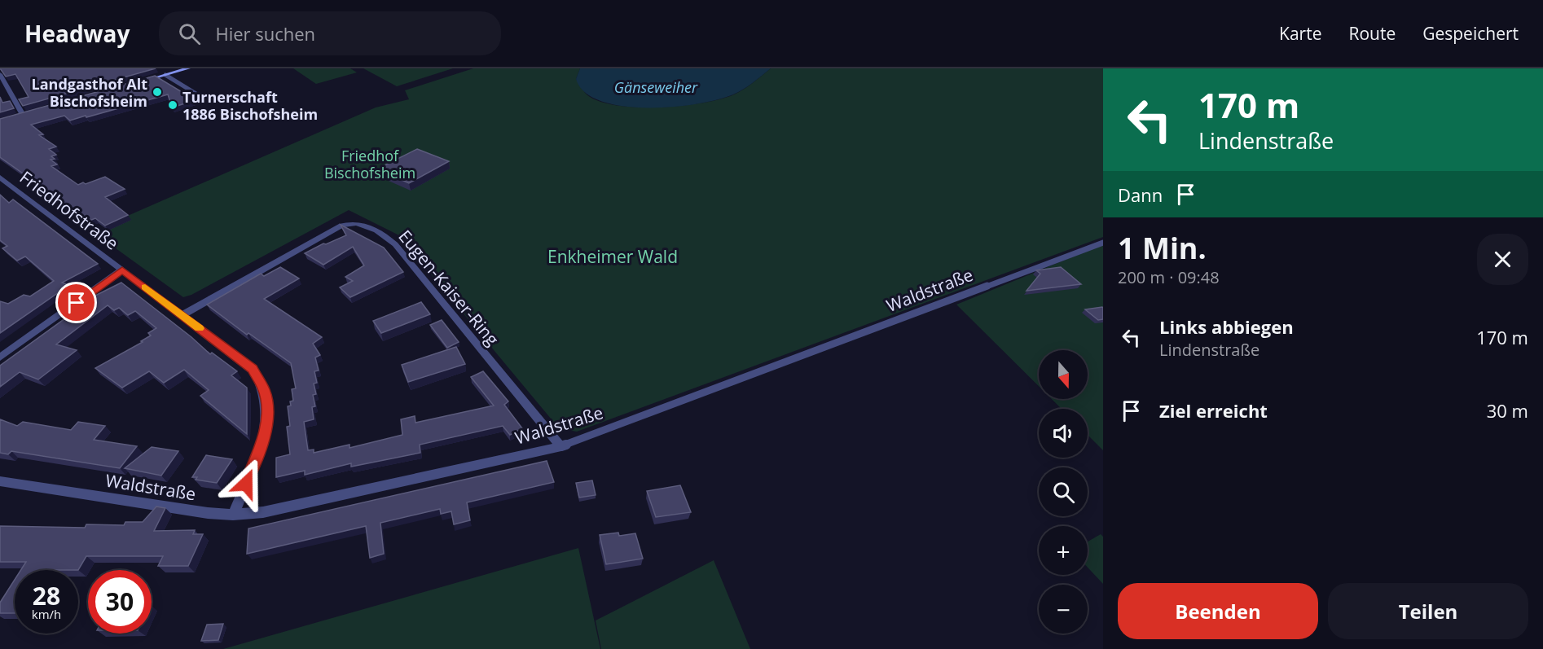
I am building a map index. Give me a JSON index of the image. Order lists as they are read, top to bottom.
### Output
{
  "streets": {
    "street": ["Friedhofstraße", "Eugen-Kaiser-Ring", "Waldstraße"]
  },
  "crossings": [
    ["Friedhofstraße", "Eugen-Kaiser-Ring"],
    ["Friedhofstraße", "Waldstraße"],
    ["Eugen-Kaiser-Ring", "Waldstraße"]
  ],
  "water": ["Gänseweiher"],
  "parks": ["Friedhof Bischofsheim", "Enkheimer Wald"],
  "places": ["Landgasthof Alt Bischofsheim", "Turnerschaft 1886 Bischofsheim"],
  "north": "bottom",
  "page": {
    "header": "Headway",
    "search": "Hier suchen",
    "nav": ["Karte", "Route", "Gespeichert"],
    "turn": ["170 m", "Lindenstraße"],
    "then": "Dann",
    "heading": ["1 Min.", "200 m · 09:48"],
    "list": [
      {
        "name": "Links abbiegen",
        "note": "Lindenstraße",
        "value": "170 m"
      },
      {
        "name": "Ziel erreicht",
        "value": "30 m"
      }
    ],
    "map_buttons": ["+", "−"],
    "speed": "28 km/h",
    "limit": "30",
    "buttons": ["Beenden", "Teilen"]
  }
}
